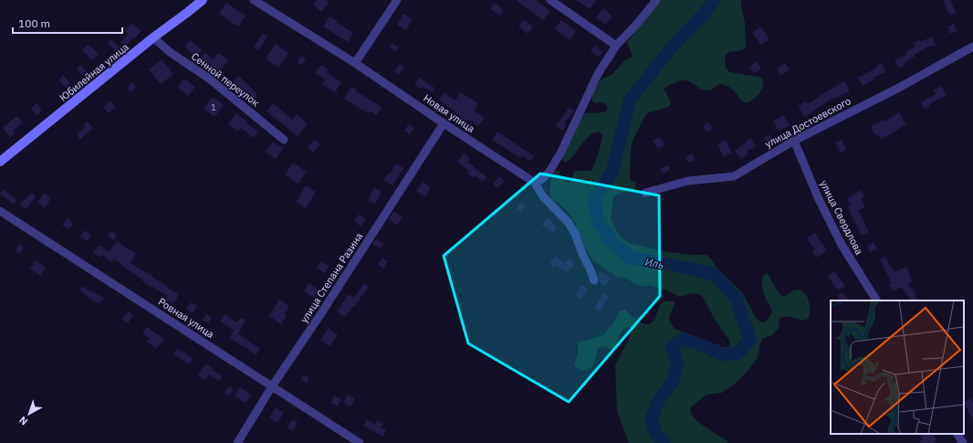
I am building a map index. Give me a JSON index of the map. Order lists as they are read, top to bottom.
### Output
{
  "streets": {
    "street": [
      "Юбилейная улица",
      "Сенной переулок",
      "Новая улица",
      "улица Достоевского",
      "улица Свердлова",
      "улица Степана Разина",
      "Ровная улица"
    ]
  },
  "crossings": [
    ["Юбилейная улица", "Сенной переулок"],
    ["Новая улица", "улица Степана Разина"],
    ["улица Достоевского", "улица Свердлова"],
    ["улица Степана Разина", "Ровная улица"]
  ],
  "water": ["Иль"],
  "house_numbers": ["1"],
  "scale_bar": "100 m",
  "north": "bottom left"
}
